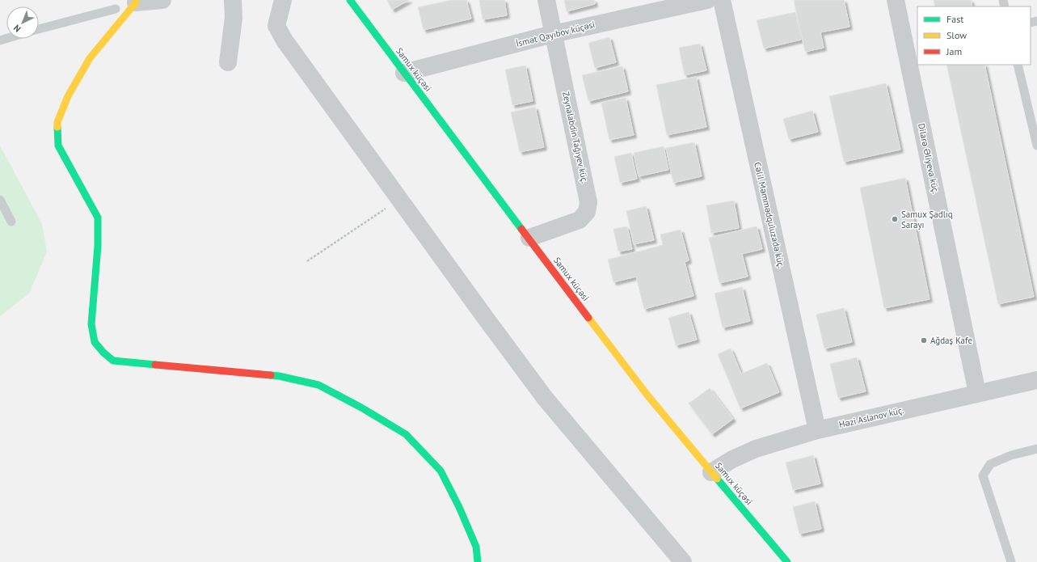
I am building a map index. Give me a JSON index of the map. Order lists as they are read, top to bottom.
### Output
{
  "streets": {
    "street": [
      "İsmət Qayıbov küçəsi",
      "Samux küçəsi",
      "Zeynalabdin Tağıyev küç.",
      "Dilarə Əliyeva küç.",
      "Cəlil Məmmədquluzadə küç.",
      "Həzi Aslanov küç."
    ]
  },
  "crossings": [
    ["İsmət Qayıbov küçəsi", "Samux küçəsi"],
    ["İsmət Qayıbov küçəsi", "Zeynalabdin Tağıyev küç."],
    ["Samux küçəsi", "Zeynalabdin Tağıyev küç."],
    ["Samux küçəsi", "Həzi Aslanov küç."],
    ["Dilarə Əliyeva küç.", "Həzi Aslanov küç."],
    ["Cəlil Məmmədquluzadə küç.", "Həzi Aslanov küç."]
  ],
  "places": ["Samux Şadlıq Sarayı", "Ağdaş Kafe"],
  "legend": ["Fast", "Slow", "Jam"],
  "north": "bottom left"
}
